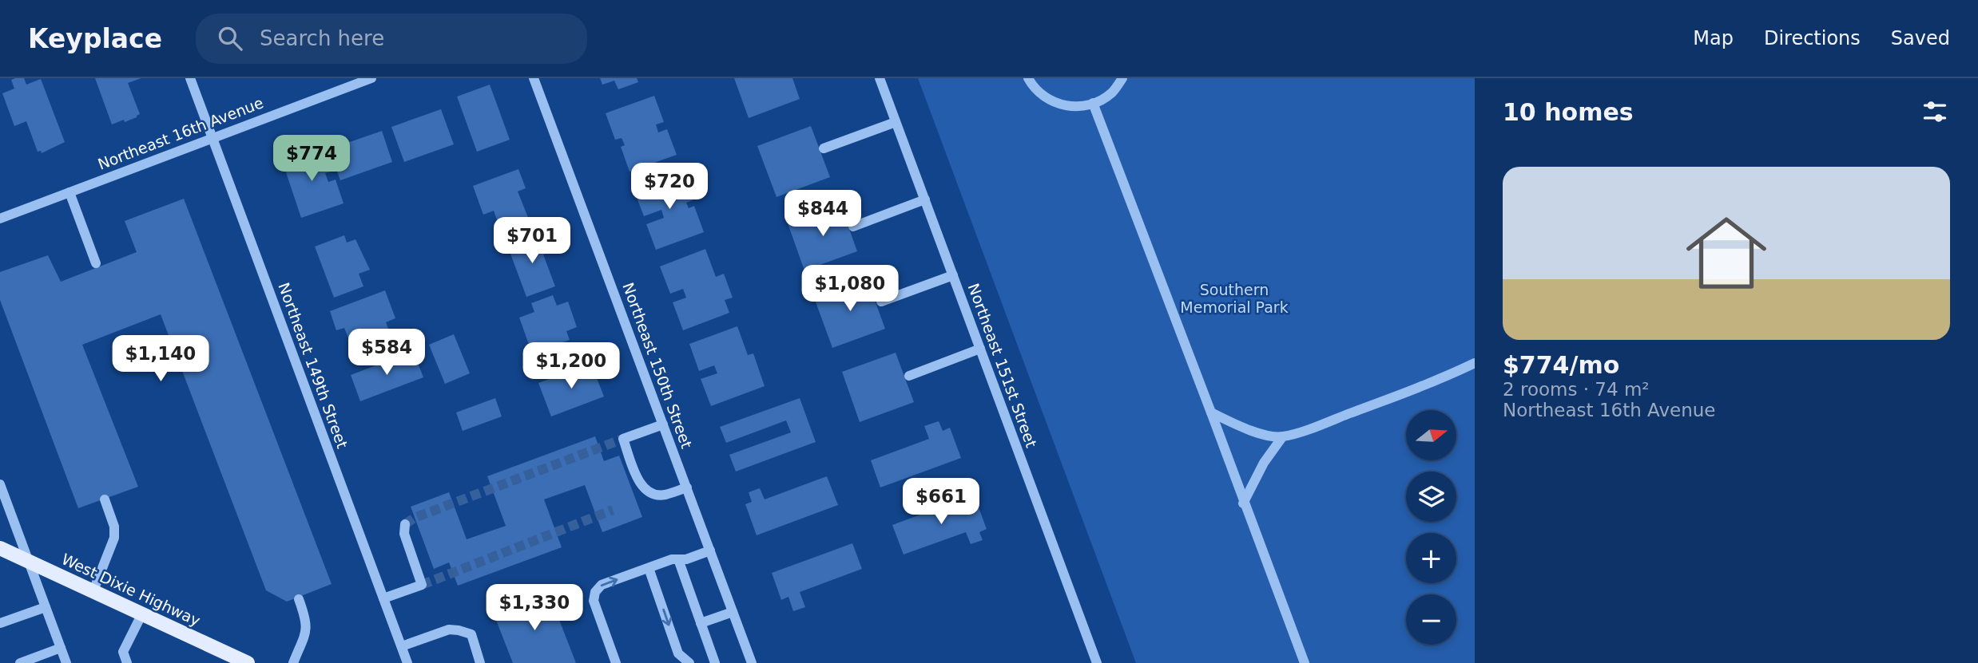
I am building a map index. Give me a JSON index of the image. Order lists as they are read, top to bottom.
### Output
{
  "streets": {
    "main road": ["West Dixie Highway"],
    "street": [
      "Northeast 16th Avenue",
      "Northeast 149th Street",
      "Northeast 150th Street",
      "Northeast 151st Street"
    ]
  },
  "crossings": [
    ["Northeast 16th Avenue", "Northeast 149th Street"]
  ],
  "parks": ["Southern Memorial Park"],
  "north": "right",
  "page": {
    "header": "Keyplace",
    "search": "Search here",
    "nav": ["Map", "Directions", "Saved"],
    "heading": "10 homes",
    "price": [
      "$774",
      "$720",
      "$844",
      "$701",
      "$1,080",
      "$584",
      "$1,140",
      "$1,200",
      "$661",
      "$1,330"
    ],
    "list": [
      {
        "name": "$774/mo",
        "note": "2 rooms · 74 m² · Northeast 16th Avenue"
      }
    ],
    "map_buttons": ["+", "−"]
  }
}
